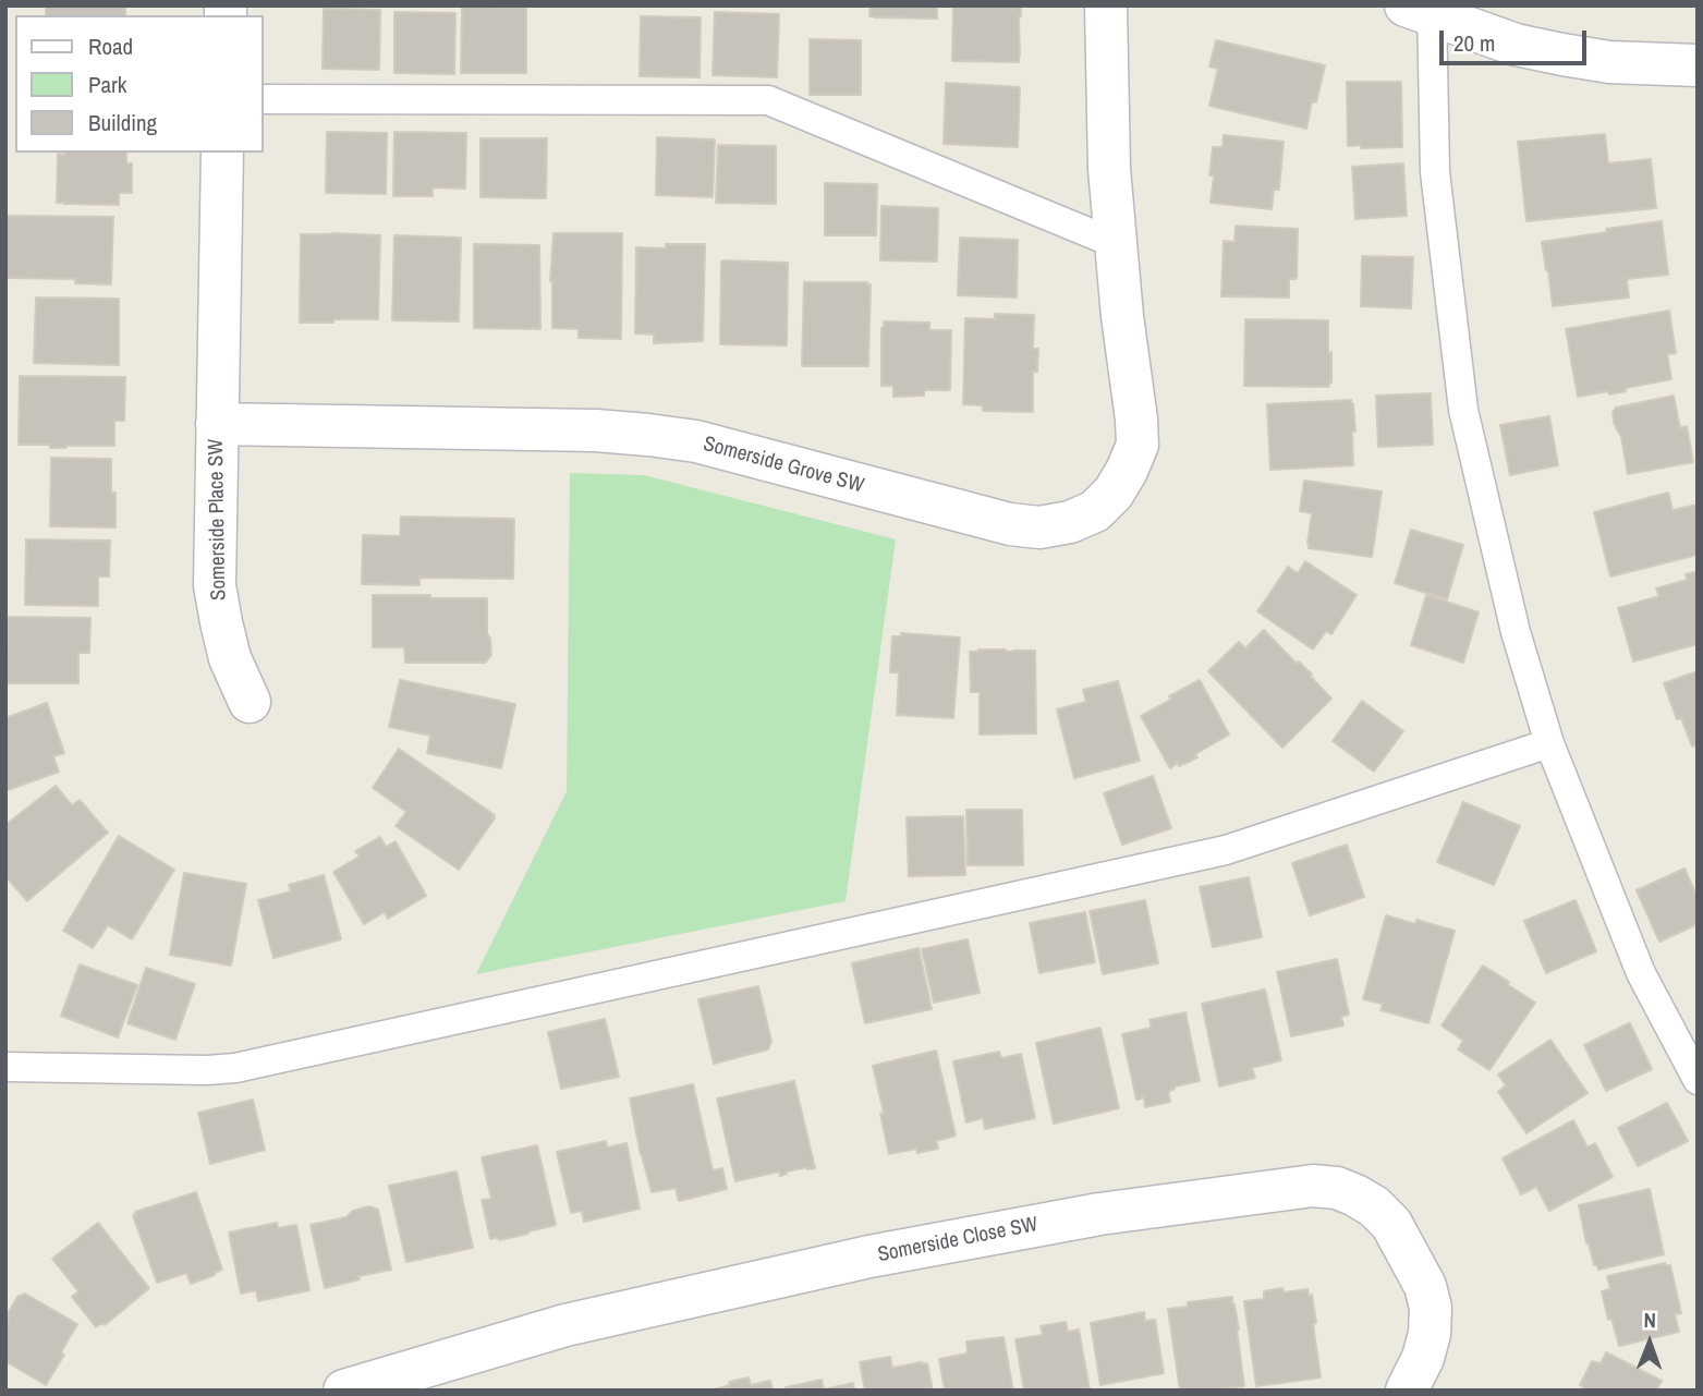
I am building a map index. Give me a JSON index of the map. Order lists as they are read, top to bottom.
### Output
{
  "streets": {
    "street": ["Somerside Grove SW", "Somerside Place SW", "Somerside Close SW"]
  },
  "crossings": [
    ["Somerside Grove SW", "Somerside Place SW"]
  ],
  "legend": ["Road", "Park", "Building"],
  "scale_bar": "20 m",
  "north": "top"
}
